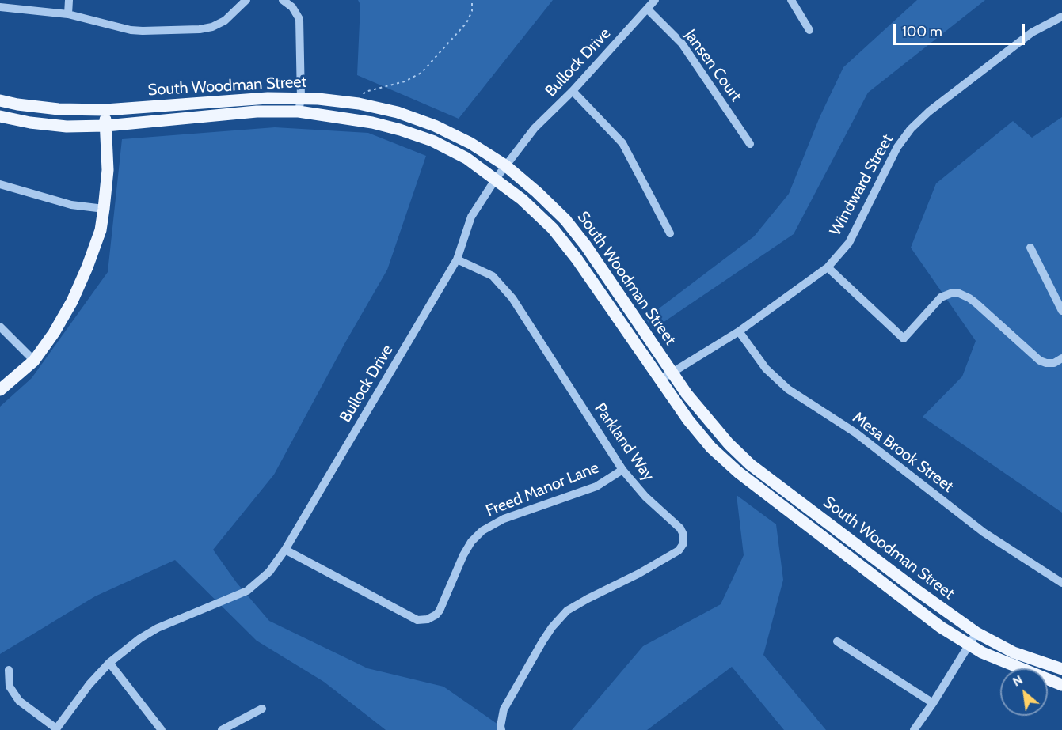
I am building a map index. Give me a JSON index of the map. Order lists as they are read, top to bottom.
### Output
{
  "streets": {
    "main road": ["South Woodman Street"],
    "street": [
      "Bullock Drive",
      "Jansen Court",
      "Windward Street",
      "Parkland Way",
      "Mesa Brook Street",
      "Freed Manor Lane"
    ]
  },
  "crossings": [
    ["Bullock Drive", "Jansen Court"],
    ["Bullock Drive", "South Woodman Street"],
    ["Bullock Drive", "Parkland Way"],
    ["Bullock Drive", "Freed Manor Lane"],
    ["South Woodman Street", "Windward Street"],
    ["Windward Street", "Mesa Brook Street"],
    ["Parkland Way", "Freed Manor Lane"]
  ],
  "scale_bar": "100 m",
  "north": "top left"
}
